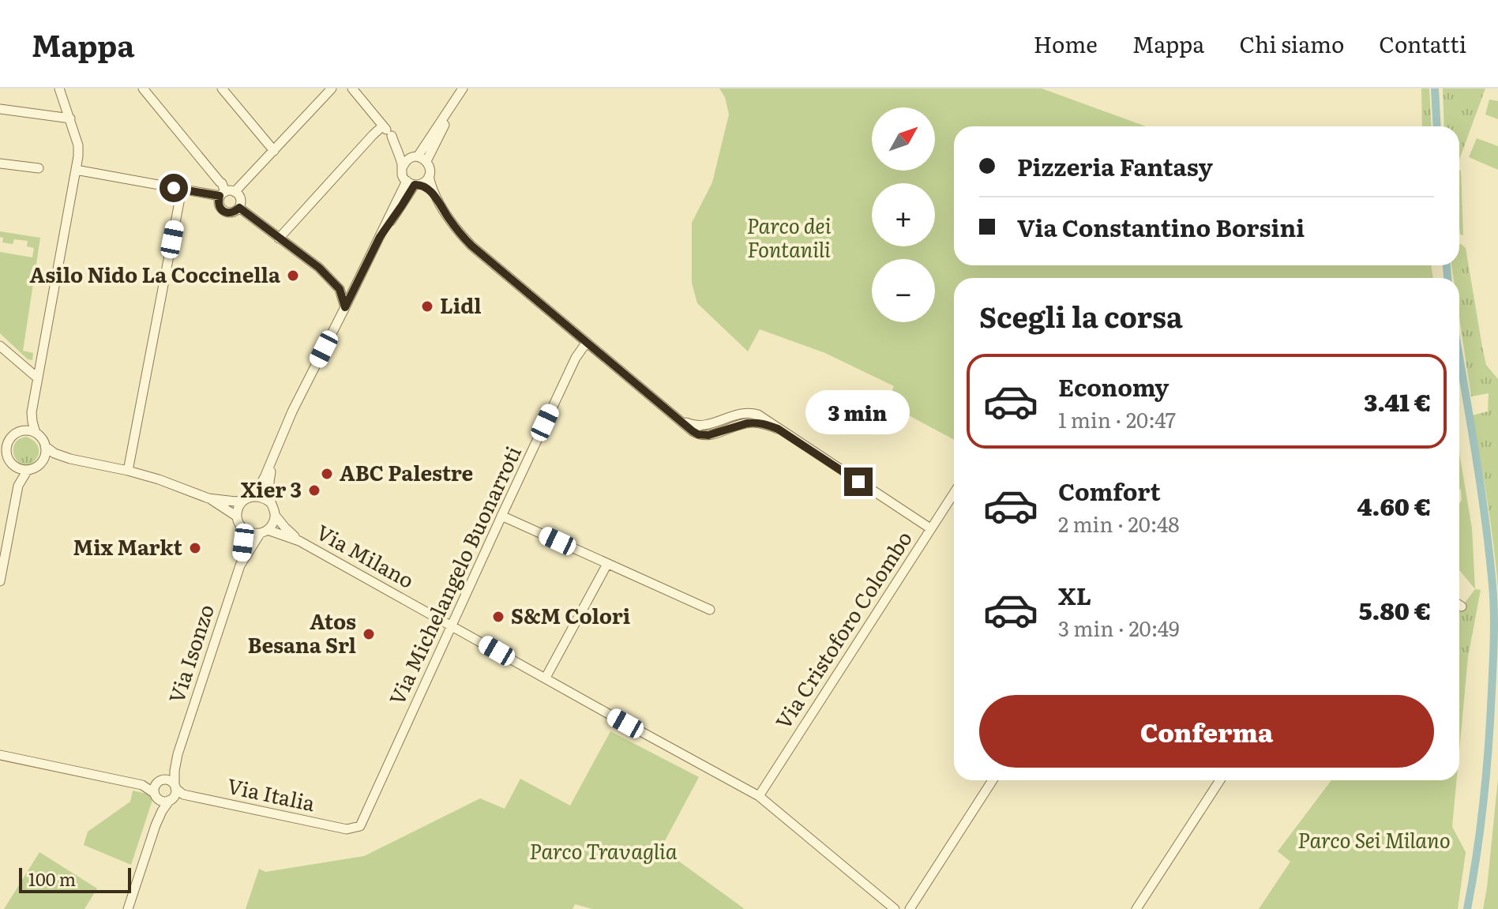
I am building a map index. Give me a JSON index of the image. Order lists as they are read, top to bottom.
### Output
{
  "streets": {
    "street": [
      "Via Milano",
      "Via Michelangelo Buonarroti",
      "Via Cristoforo Colombo",
      "Via Isonzo",
      "Via Italia"
    ]
  },
  "crossings": [
    ["Via Milano", "Via Michelangelo Buonarroti"],
    ["Via Milano", "Via Cristoforo Colombo"],
    ["Via Milano", "Via Isonzo"],
    ["Via Michelangelo Buonarroti", "Via Italia"],
    ["Via Isonzo", "Via Italia"]
  ],
  "parks": ["Parco dei Fontanili", "Parco Sei Milano", "Parco Travaglia"],
  "places": [
    "Asilo Nido La Coccinella",
    "Lidl",
    "ABC Palestre",
    "Xier 3",
    "Mix Markt",
    "S&M Colori",
    "Atos Besana Srl"
  ],
  "scale_bar": "100 m",
  "north": "top right",
  "page": {
    "header": "Mappa",
    "nav": [
      "Home",
      "Mappa",
      "Chi siamo",
      "Contatti"
    ],
    "map_buttons": ["+", "−"],
    "banner": ["Pizzeria Fantasy", "Via Constantino Borsini"],
    "heading": "Scegli la corsa",
    "list": [
      {
        "name": "Economy",
        "note": "1 min · 20:47",
        "value": "3.41 €"
      },
      {
        "name": "Comfort",
        "note": "2 min · 20:48",
        "value": "4.60 €"
      },
      {
        "name": "XL",
        "note": "3 min · 20:49",
        "value": "5.80 €"
      }
    ],
    "bubble": "3 min",
    "buttons": "Conferma",
    "scale": "100 m"
  }
}
